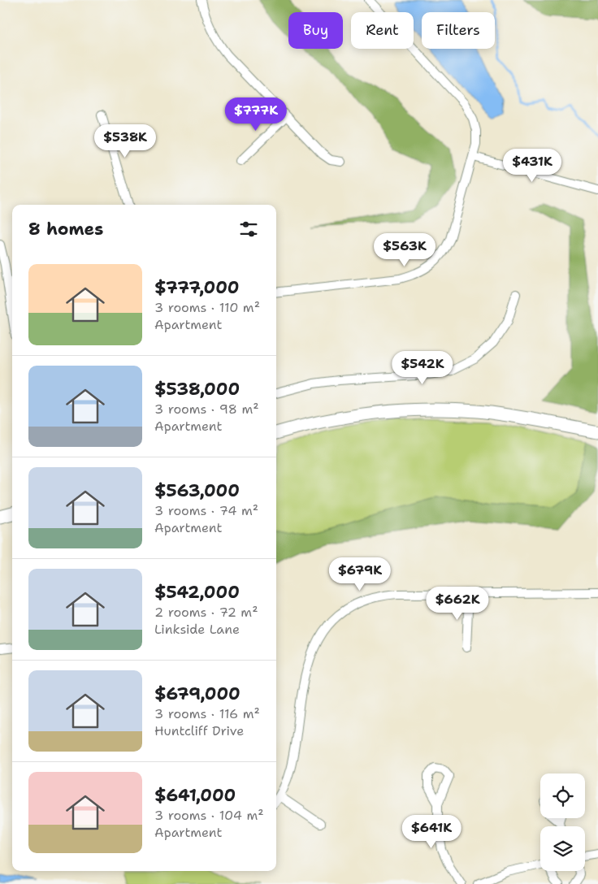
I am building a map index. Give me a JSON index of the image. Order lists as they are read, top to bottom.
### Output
{
  "page": {
    "chip": ["Buy", "Rent", "Filters"],
    "price": [
      "$777K",
      "$538K",
      "$431K",
      "$563K",
      "$542K",
      "$679K",
      "$662K",
      "$641K"
    ],
    "heading": "8 homes",
    "list": [
      {
        "name": "$777,000",
        "note": "3 rooms · 110 m² · Apartment"
      },
      {
        "name": "$538,000",
        "note": "3 rooms · 98 m² · Apartment"
      },
      {
        "name": "$563,000",
        "note": "3 rooms · 74 m² · Apartment"
      },
      {
        "name": "$542,000",
        "note": "2 rooms · 72 m² · Linkside Lane"
      },
      {
        "name": "$679,000",
        "note": "3 rooms · 116 m² · Huntcliff Drive"
      },
      {
        "name": "$641,000",
        "note": "3 rooms · 104 m² · Apartment"
      }
    ]
  }
}
